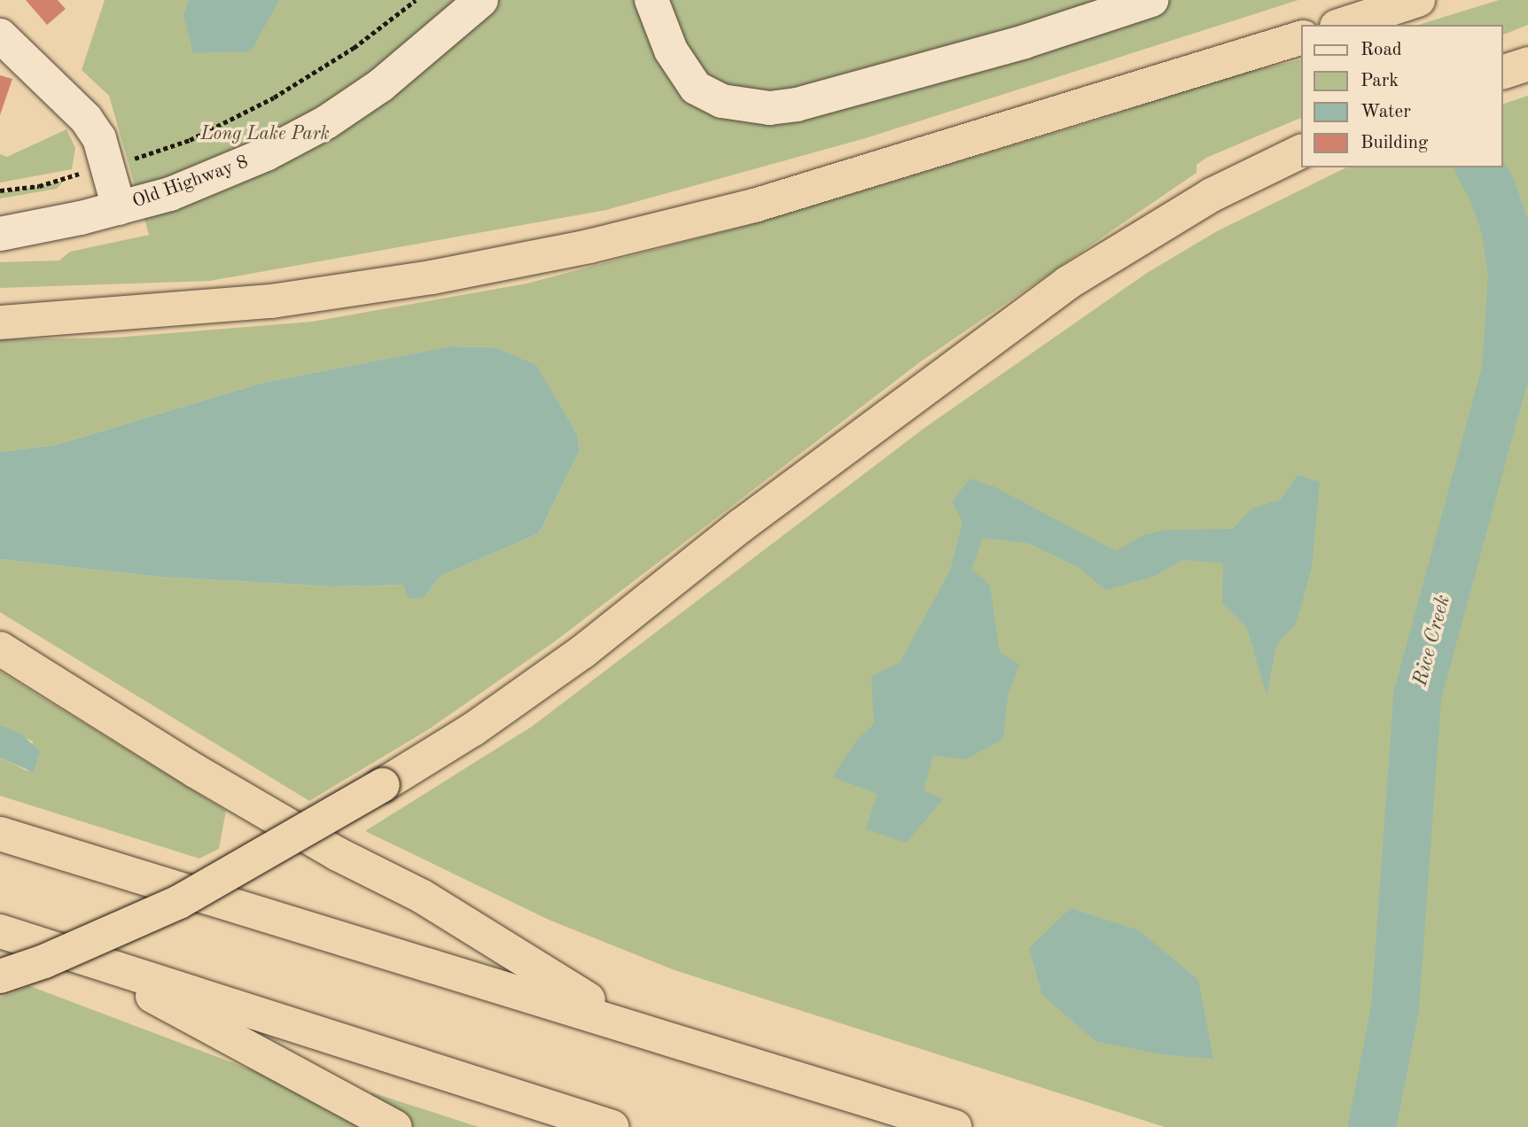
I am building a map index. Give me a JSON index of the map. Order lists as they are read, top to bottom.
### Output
{
  "streets": {
    "street": ["Old Highway 8"]
  },
  "water": ["Rice Creek"],
  "parks": ["Long Lake Park"],
  "legend": [
    "Road",
    "Park",
    "Water",
    "Building"
  ]
}
